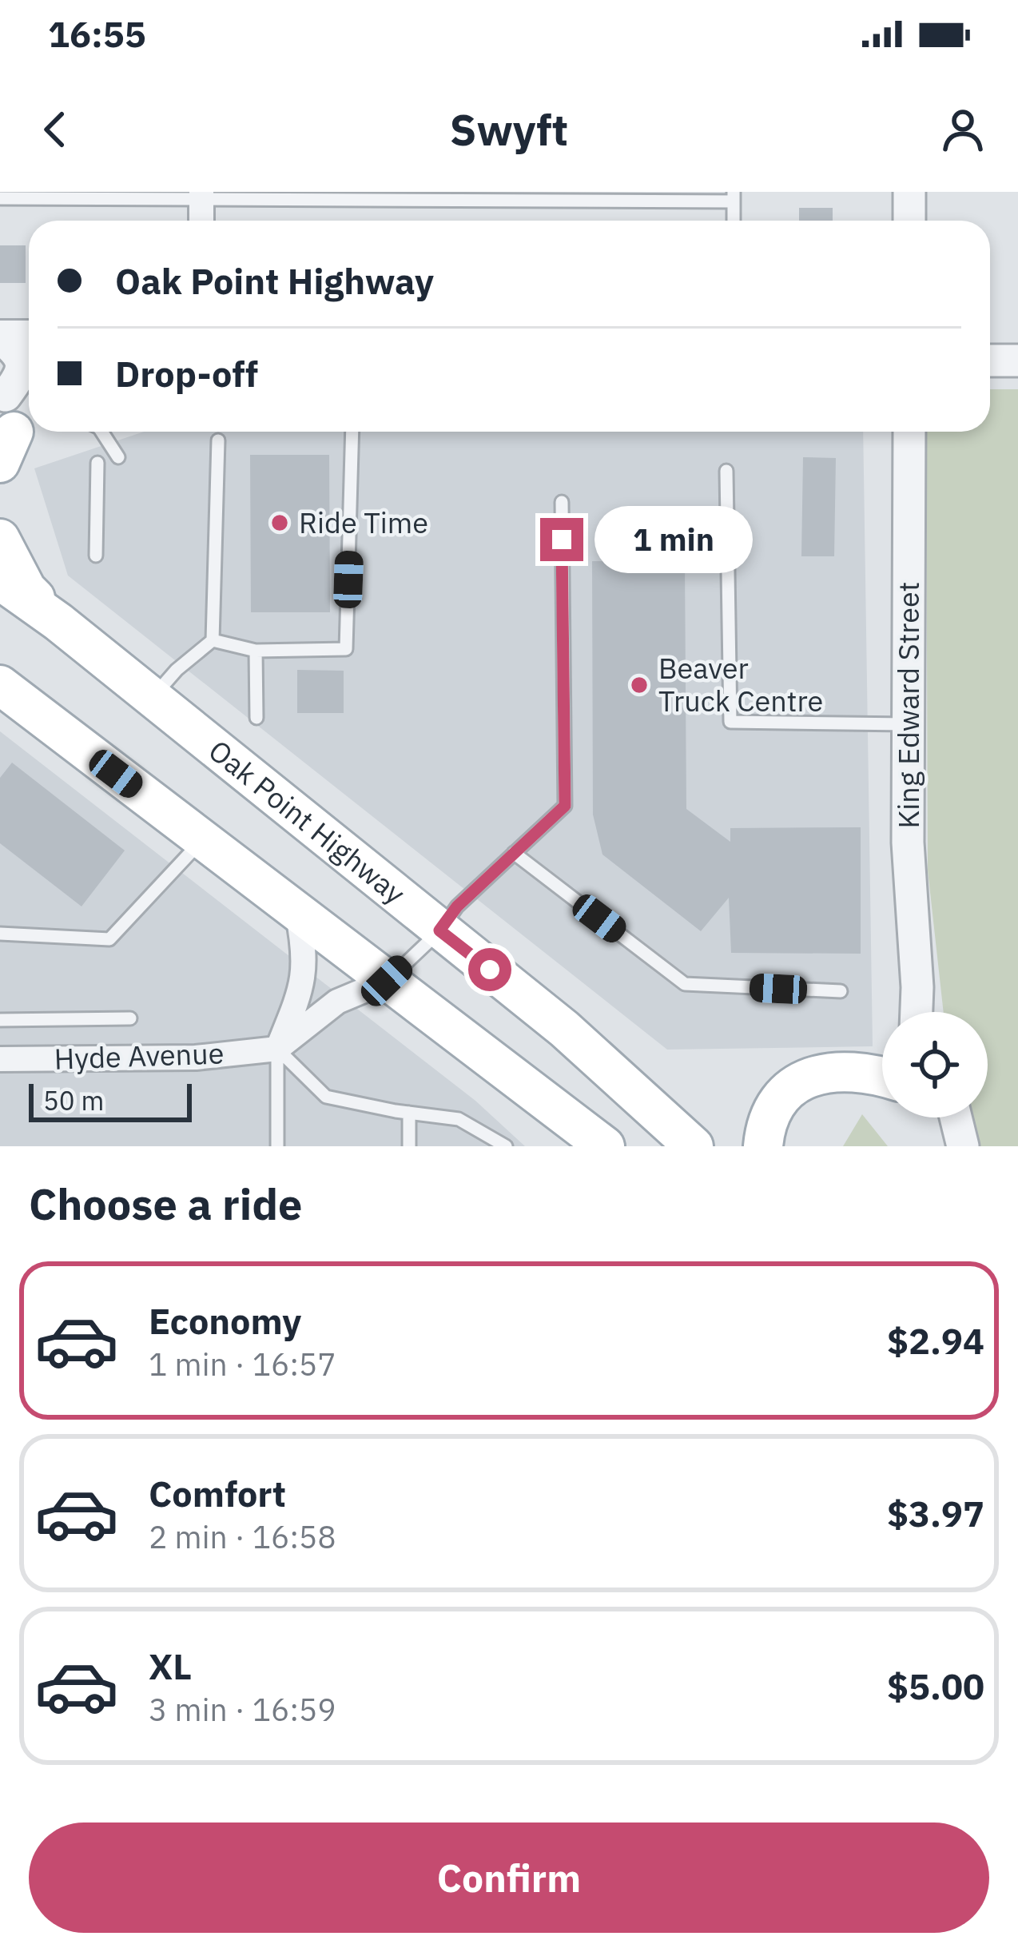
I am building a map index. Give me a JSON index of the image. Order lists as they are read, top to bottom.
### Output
{
  "streets": {
    "main road": ["Oak Point Highway"],
    "street": ["King Edward Street", "Hyde Avenue"]
  },
  "places": ["Ride Time", "Beaver Truck Centre"],
  "scale_bar": "50 m",
  "page": {
    "status": "16:55",
    "header": "Swyft",
    "banner": ["Oak Point Highway", "Drop-off"],
    "bubble": "1 min",
    "scale": "50 m",
    "heading": "Choose a ride",
    "list": [
      {
        "name": "Economy",
        "note": "1 min · 16:57",
        "value": "$2.94"
      },
      {
        "name": "Comfort",
        "note": "2 min · 16:58",
        "value": "$3.97"
      },
      {
        "name": "XL",
        "note": "3 min · 16:59",
        "value": "$5.00"
      }
    ],
    "buttons": "Confirm"
  }
}
